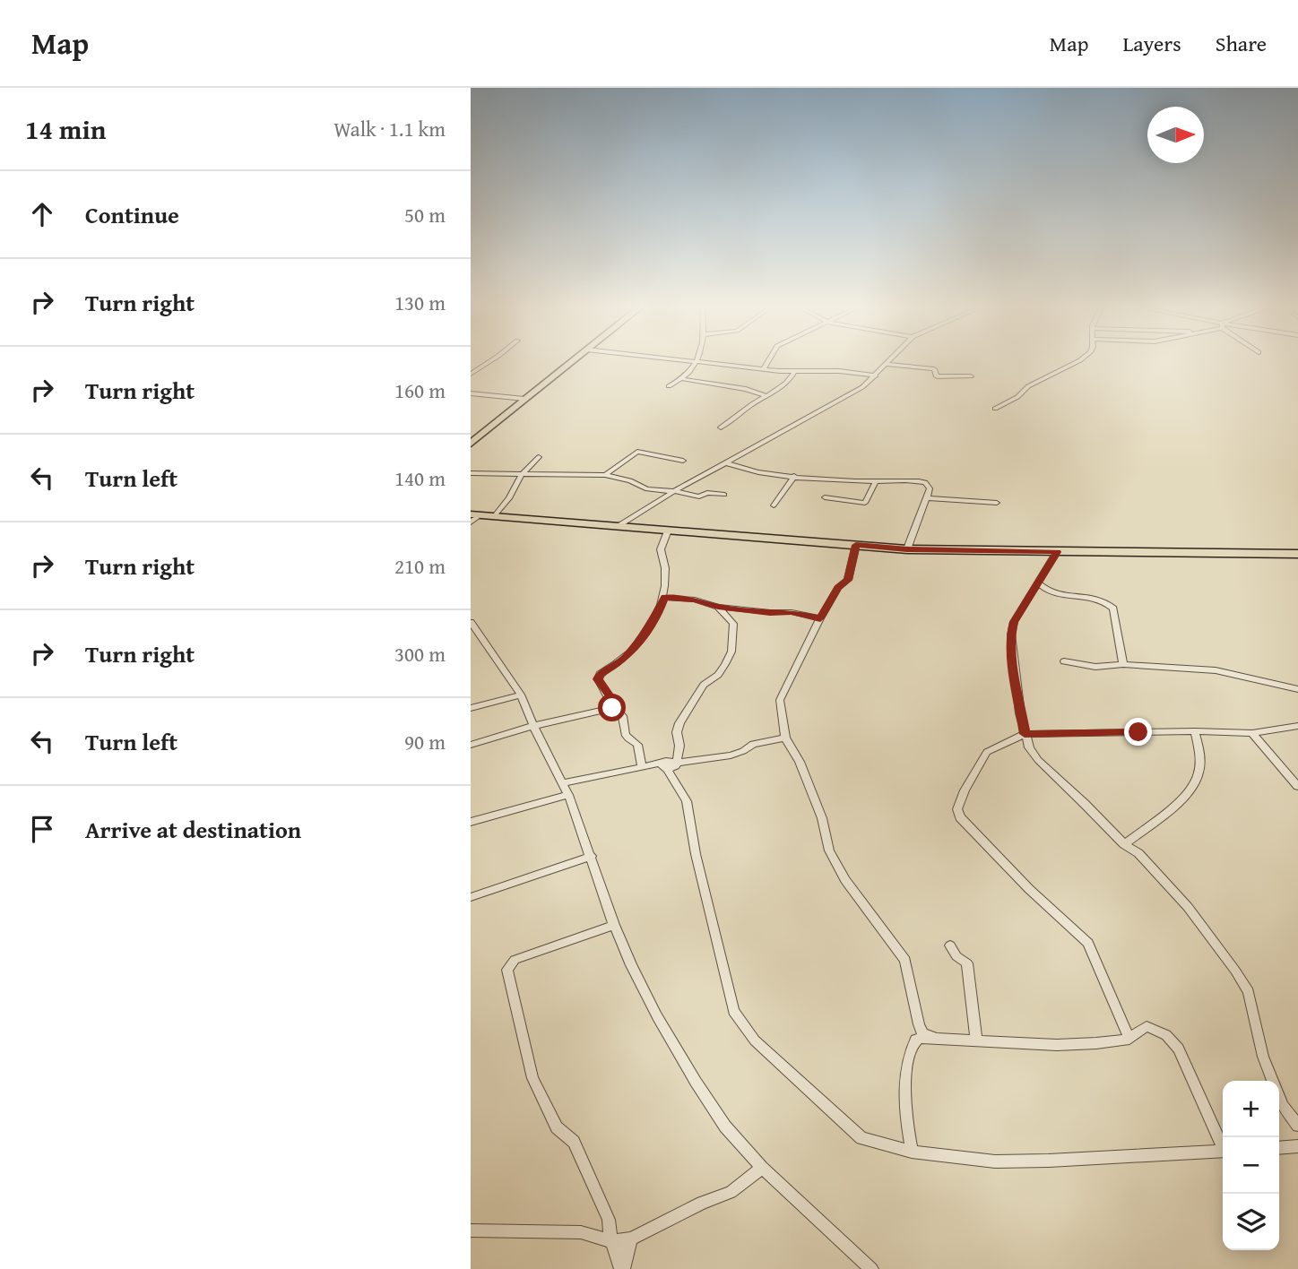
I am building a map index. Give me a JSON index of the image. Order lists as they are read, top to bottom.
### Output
{
  "north": "right",
  "page": {
    "header": "Map",
    "nav": ["Map", "Layers", "Share"],
    "heading": ["14 min", "Walk · 1.1 km"],
    "list": [
      ["Continue", "50 m"],
      ["Turn right", "130 m"],
      ["Turn right", "160 m"],
      ["Turn left", "140 m"],
      ["Turn right", "210 m"],
      ["Turn right", "300 m"],
      ["Turn left", "90 m"],
      "Arrive at destination"
    ],
    "map_buttons": ["+", "−"]
  }
}
